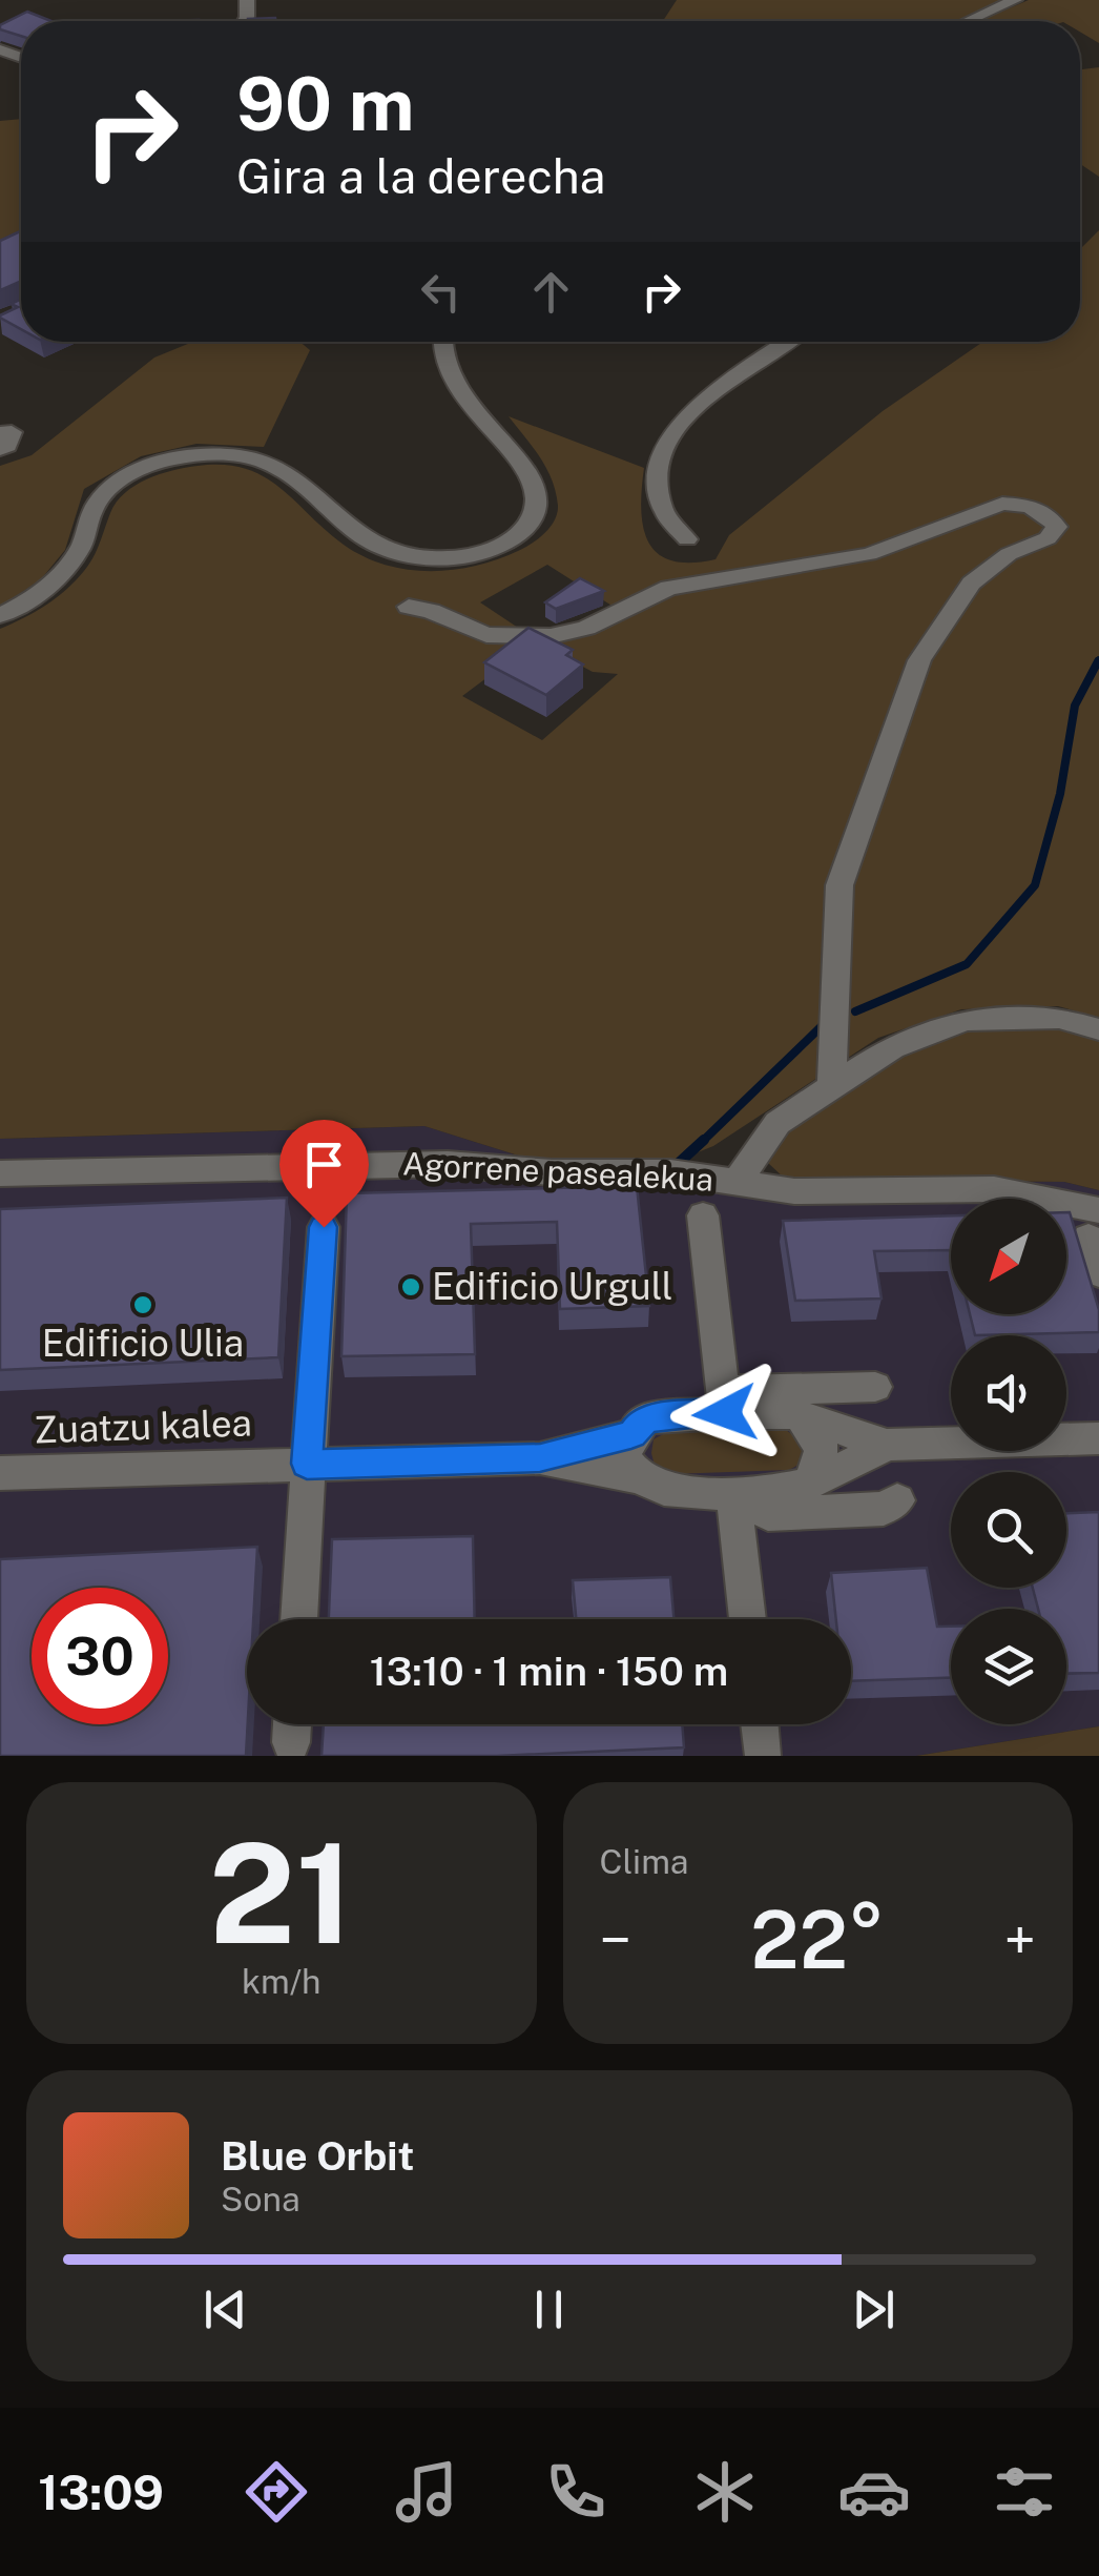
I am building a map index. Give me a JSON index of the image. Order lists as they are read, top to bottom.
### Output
{
  "streets": {
    "street": ["Agorrene pasealekua", "Zuatzu kalea"]
  },
  "places": ["Edificio Urgull", "Edificio Ulia"],
  "north": "bottom left",
  "page": {
    "turn": ["90 m", "Gira a la derecha"],
    "limit": "30",
    "trip": "13:10 · 1 min · 150 m",
    "tile": [
      ["21", "km/h"],
      "Clima"
    ],
    "heat": ["−", "22°", "+"],
    "song": ["Blue Orbit", "Sona"],
    "tabs": "13:09"
  }
}
